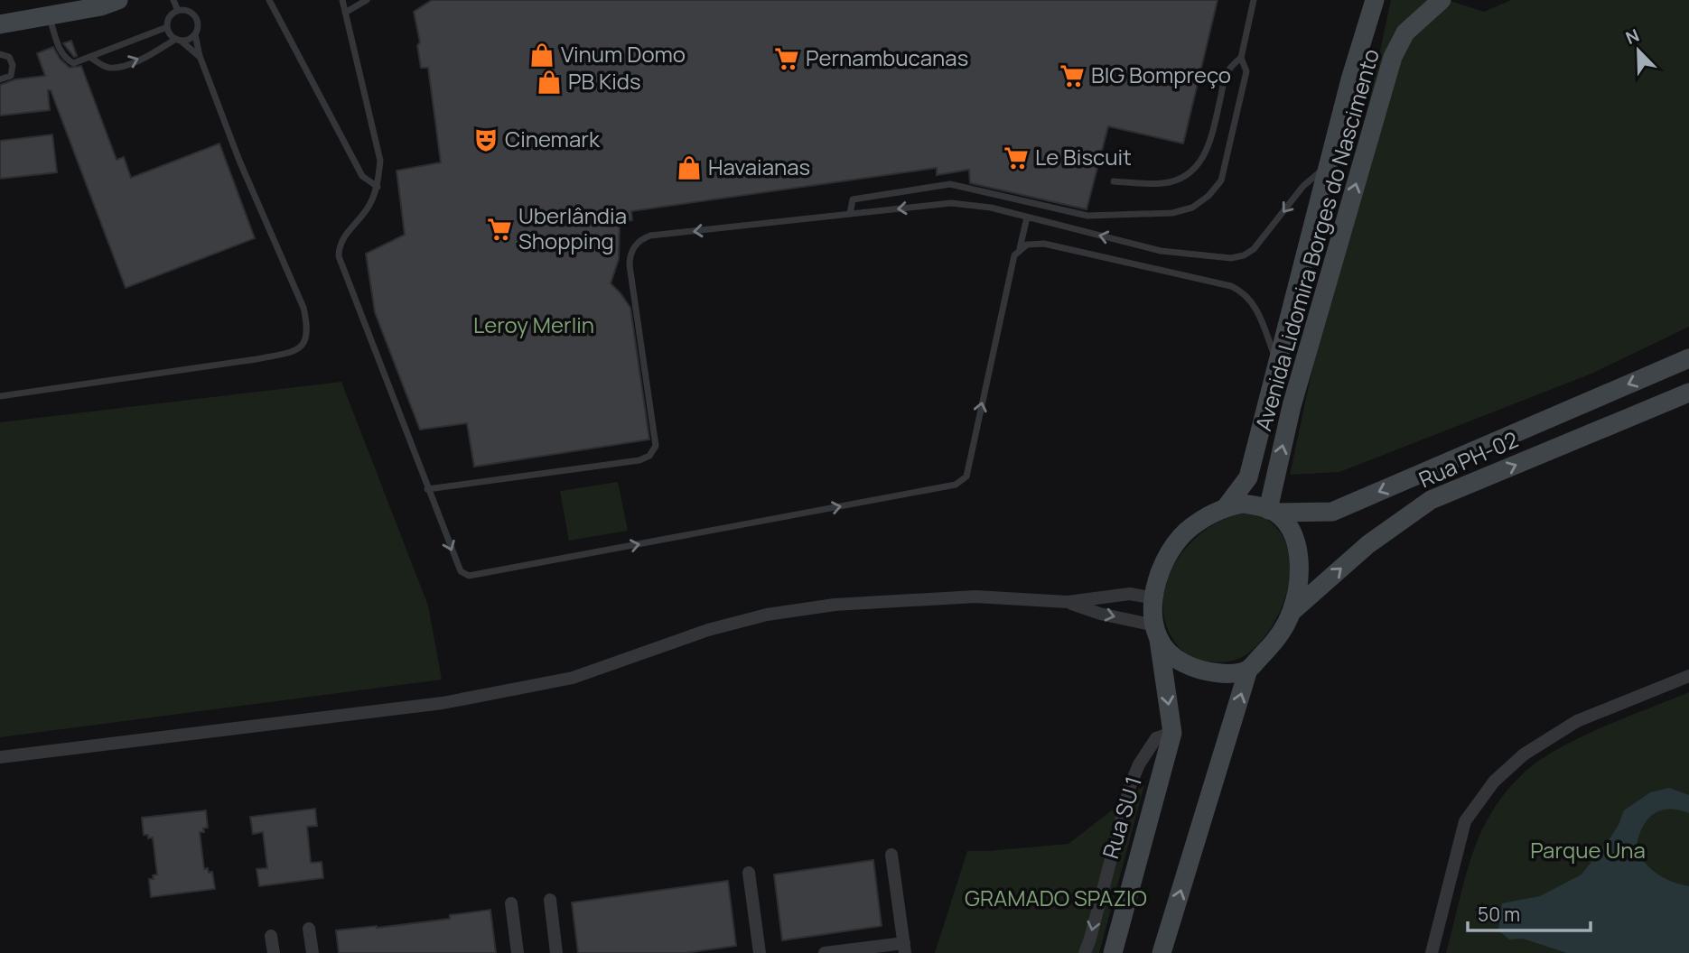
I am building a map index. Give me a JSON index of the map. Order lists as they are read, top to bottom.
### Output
{
  "streets": {
    "street": ["Avenida Lidomira Borges do Nascimento", "Rua PH-02", "Rua SU 1"]
  },
  "crossings": [
    ["Avenida Lidomira Borges do Nascimento", "Rua PH-02"]
  ],
  "parks": ["Leroy Merlin", "Parque Una", "GRAMADO SPAZIO"],
  "places": {
    "shop": ["Vinum Domo", "PB Kids", "Havaianas"],
    "supermarket": [
      "Pernambucanas",
      "BIG Bompreço",
      "Le Biscuit",
      "Uberlândia Shopping"
    ],
    "theatre": ["Cinemark"]
  },
  "scale_bar": "50 m",
  "north": "top left"
}
